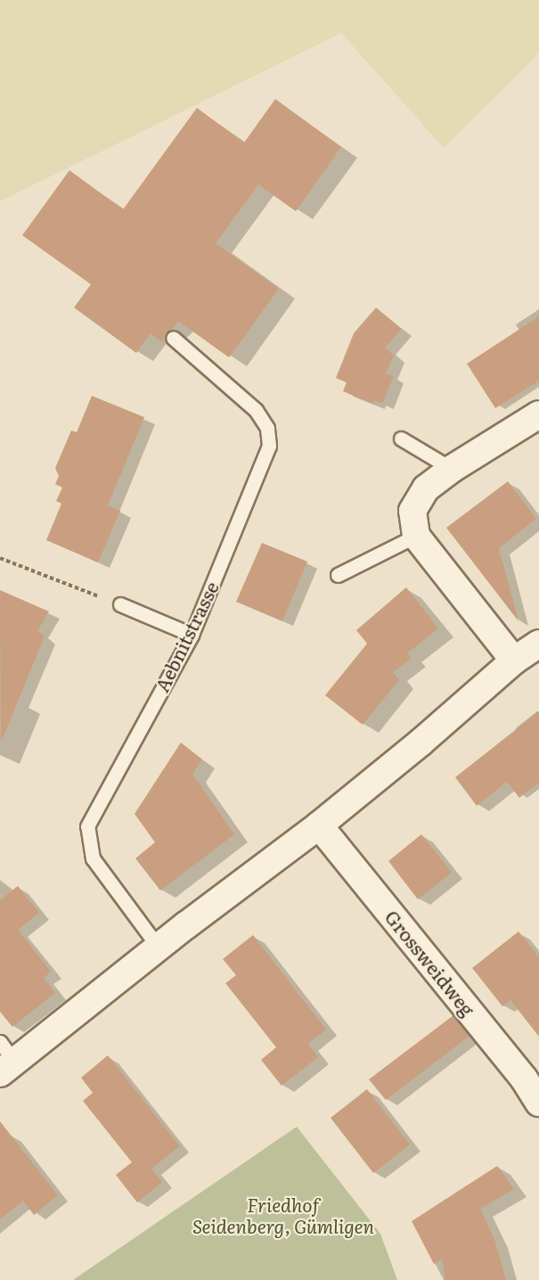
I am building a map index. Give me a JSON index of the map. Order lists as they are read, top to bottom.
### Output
{
  "streets": {
    "street": ["Grossweidweg"],
    "lane": ["Aebnitstrasse"]
  },
  "parks": ["Friedhof Seidenberg, Gümligen"]
}
